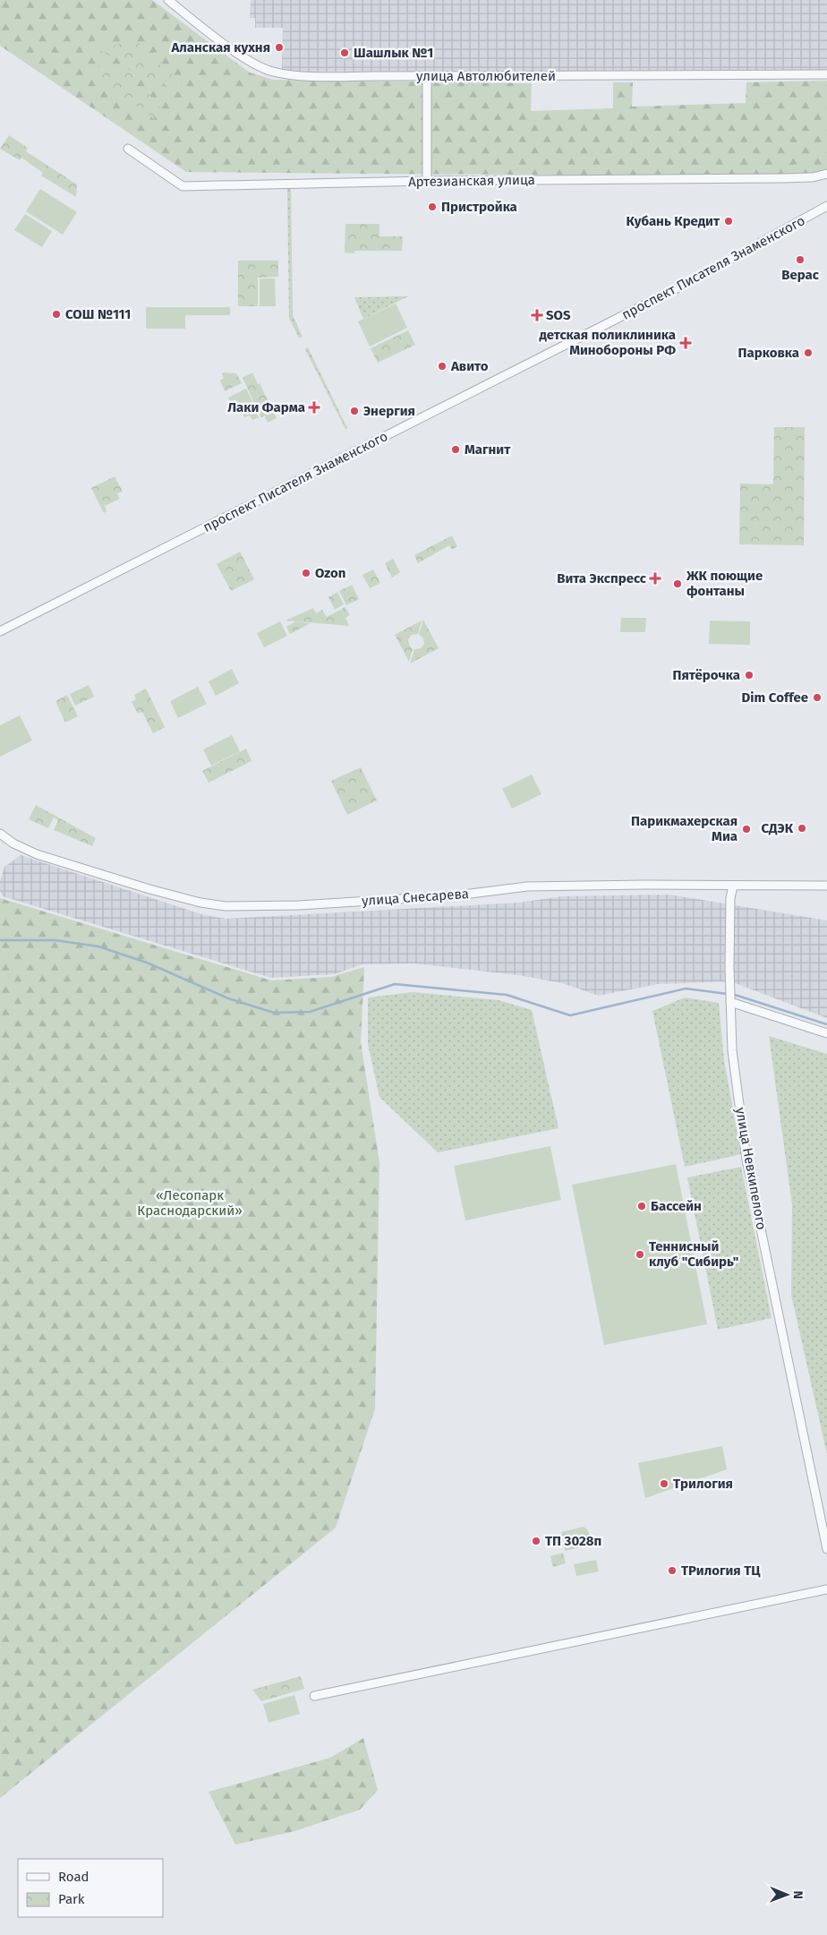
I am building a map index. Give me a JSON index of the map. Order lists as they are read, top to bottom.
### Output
{
  "streets": {
    "street": [
      "улица Автолюбителей",
      "Артезианская улица",
      "проспект Писателя Знаменского",
      "улица Снесарева",
      "улица Невкипелого"
    ]
  },
  "crossings": [
    ["улица Снесарева", "улица Невкипелого"]
  ],
  "parks": ["«Лесопарк Краснодарский»"],
  "places": {
    "other": [
      "Аланская кухня",
      "Шашлык №1",
      "Пристройка",
      "Кубань Кредит",
      "Верас",
      "СОШ №111",
      "Парковка",
      "Авито",
      "Энергия",
      "Магнит",
      "Ozon",
      "ЖК поющие фонтаны",
      "Пятёрочка",
      "Dim Coffee",
      "СДЭК",
      "Парикмахерская Миа",
      "Бассейн",
      "Теннисный клуб \"Сибирь\"",
      "Трилогия",
      "ТП 3028п",
      "ТРилогия ТЦ"
    ],
    "health": [
      "SOS",
      "детская поликлиника Минобороны РФ",
      "Лаки Фарма",
      "Вита Экспресс"
    ]
  },
  "legend": ["Road", "Park"],
  "north": "right"
}
